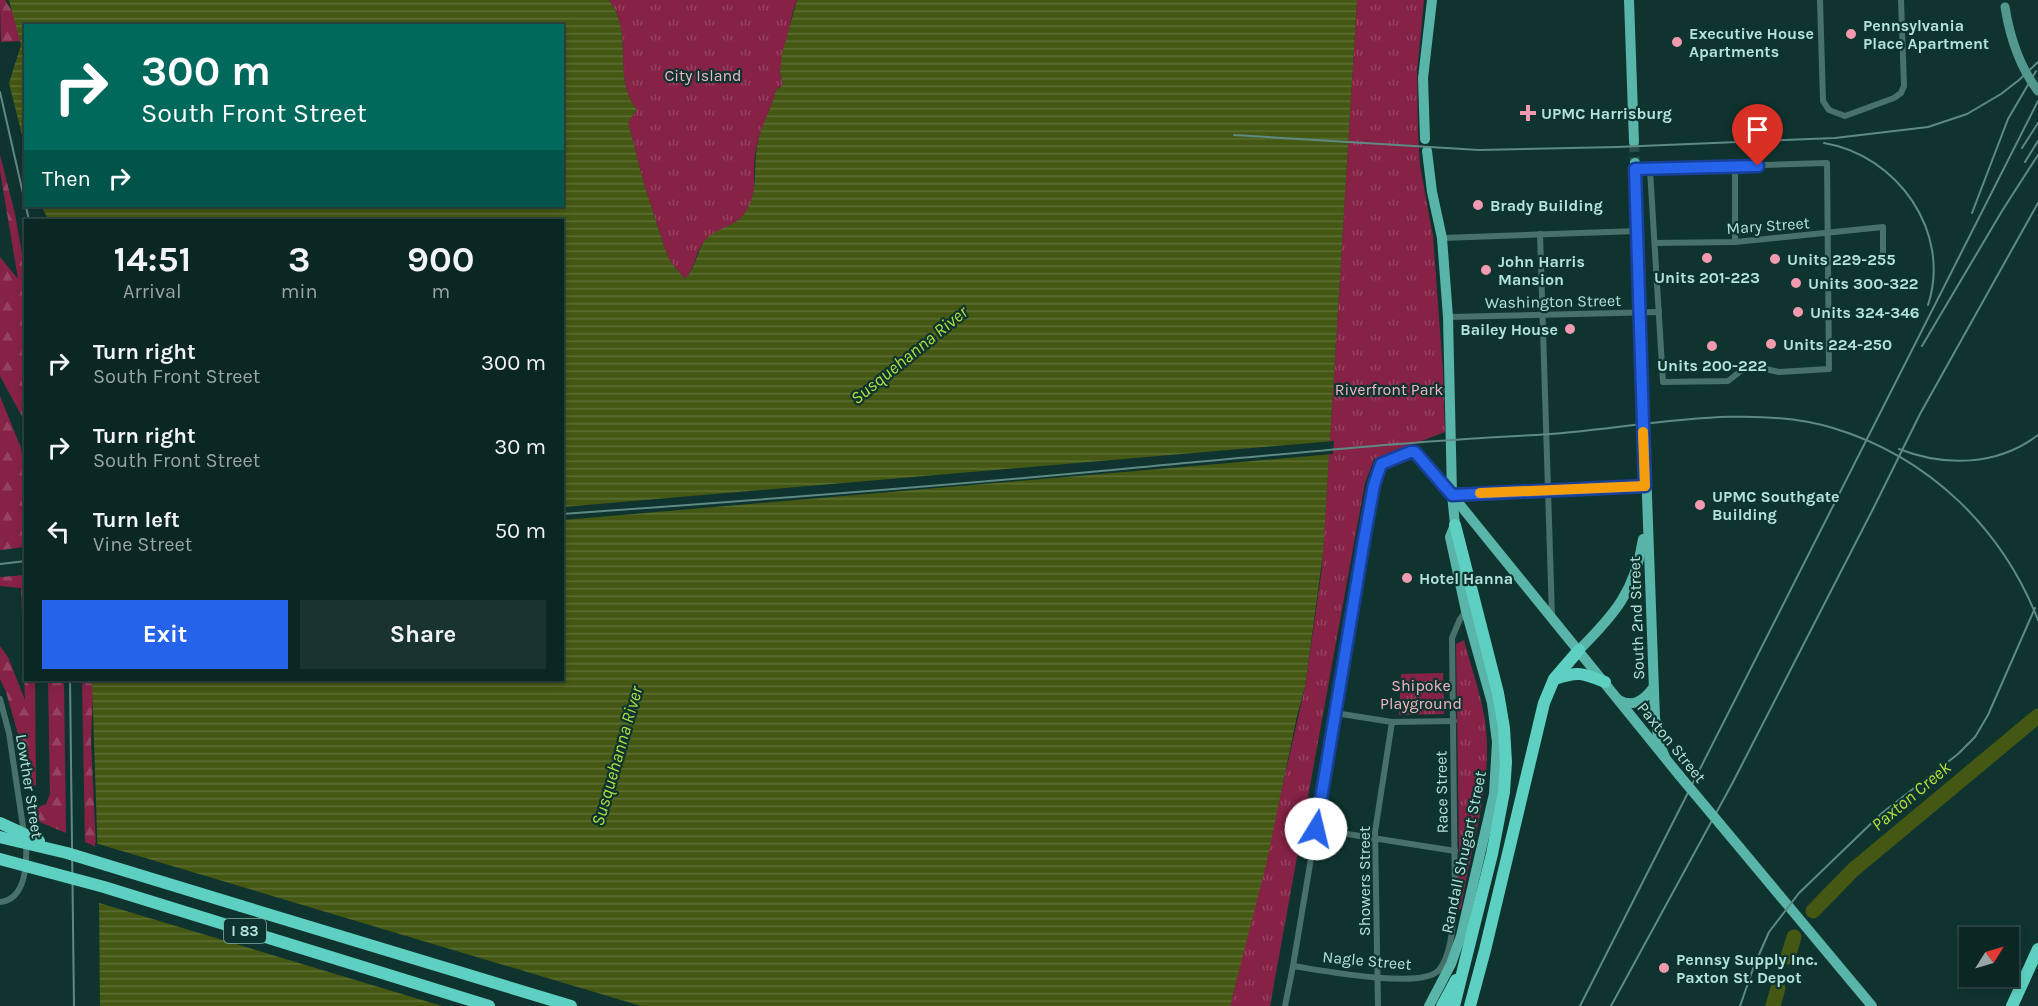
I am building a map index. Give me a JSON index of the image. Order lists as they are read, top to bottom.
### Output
{
  "streets": {
    "highway": ["I 83"],
    "main road": ["South 2nd Street", "Paxton Street", "Randall Shugart Street"],
    "street": [
      "Mary Street",
      "Washington Street",
      "Lowther Street",
      "Race Street",
      "Showers Street",
      "Nagle Street"
    ]
  },
  "crossings": [
    ["Washington Street", "South 2nd Street"],
    ["Washington Street", "Randall Shugart Street"],
    ["South 2nd Street", "Paxton Street"],
    ["Paxton Street", "Randall Shugart Street"],
    ["Race Street", "Randall Shugart Street"],
    ["Race Street", "Nagle Street"],
    ["Showers Street", "Nagle Street"]
  ],
  "water": ["Susquehanna River", "Paxton Creek"],
  "parks": ["City Island", "Riverfront Park", "Shipoke Playground"],
  "places": {
    "other": [
      "Pennsylvania Place Apartment",
      "Executive House Apartments",
      "Brady Building",
      "Units 201-223",
      "Units 229-255",
      "John Harris Mansion",
      "Units 300-322",
      "Units 324-346",
      "Bailey House",
      "Units 224-250",
      "Units 200-222",
      "UPMC Southgate Building",
      "Hotel Hanna",
      "Pennsy Supply Inc. Paxton St. Depot"
    ],
    "health": ["UPMC Harrisburg"]
  },
  "north": "top right",
  "page": {
    "turn": ["300 m", "South Front Street"],
    "then": "Then",
    "eta": [
      "14:51",
      "Arrival",
      "3",
      "min",
      "900",
      "m"
    ],
    "list": [
      {
        "name": "Turn right",
        "note": "South Front Street",
        "value": "300 m"
      },
      {
        "name": "Turn right",
        "note": "South Front Street",
        "value": "30 m"
      },
      {
        "name": "Turn left",
        "note": "Vine Street",
        "value": "50 m"
      }
    ],
    "buttons": ["Exit", "Share"]
  }
}
